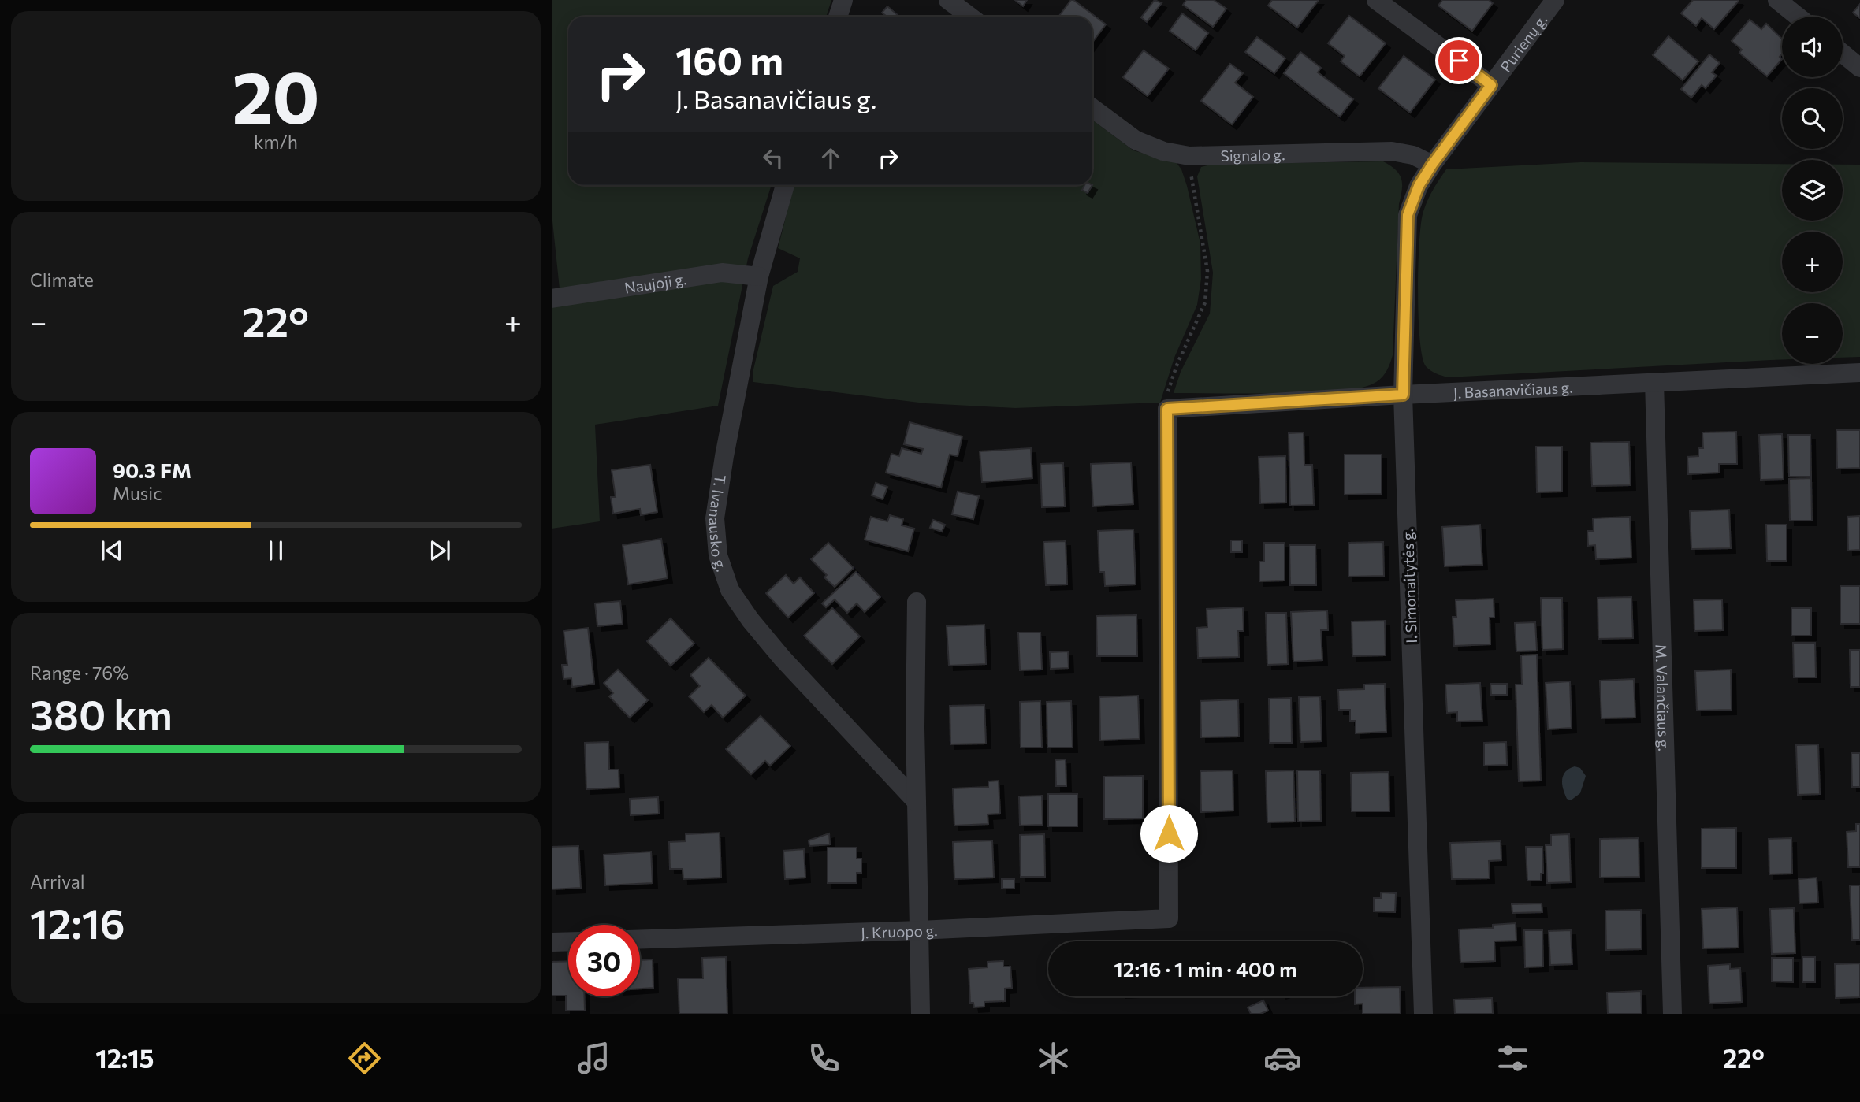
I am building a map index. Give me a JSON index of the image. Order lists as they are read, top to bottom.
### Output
{
  "streets": {
    "street": [
      "Purienų g.",
      "Signalo g.",
      "Naujoji g.",
      "J. Basanavičiaus g.",
      "T. Ivanausko g.",
      "I. Simonaitytės g.",
      "M. Valančiaus g.",
      "J. Kruopo g."
    ]
  },
  "crossings": [
    ["Purienų g.", "Signalo g."],
    ["Purienų g.", "I. Simonaitytės g."],
    ["Signalo g.", "I. Simonaitytės g."],
    ["Naujoji g.", "T. Ivanausko g."],
    ["J. Basanavičiaus g.", "I. Simonaitytės g."],
    ["J. Basanavičiaus g.", "M. Valančiaus g."],
    ["J. Basanavičiaus g.", "J. Kruopo g."]
  ],
  "page": {
    "tile": [
      ["20", "km/h"],
      "Climate",
      ["Range · 76%", "380 km"],
      ["Arrival", "12:16"]
    ],
    "map_buttons": ["+", "−"],
    "turn": ["160 m", "J. Basanavičiaus g."],
    "heat": ["−", "22°", "+"],
    "song": ["90.3 FM", "Music"],
    "limit": "30",
    "trip": "12:16 · 1 min · 400 m",
    "tabs": ["12:15", "22°"]
  }
}
